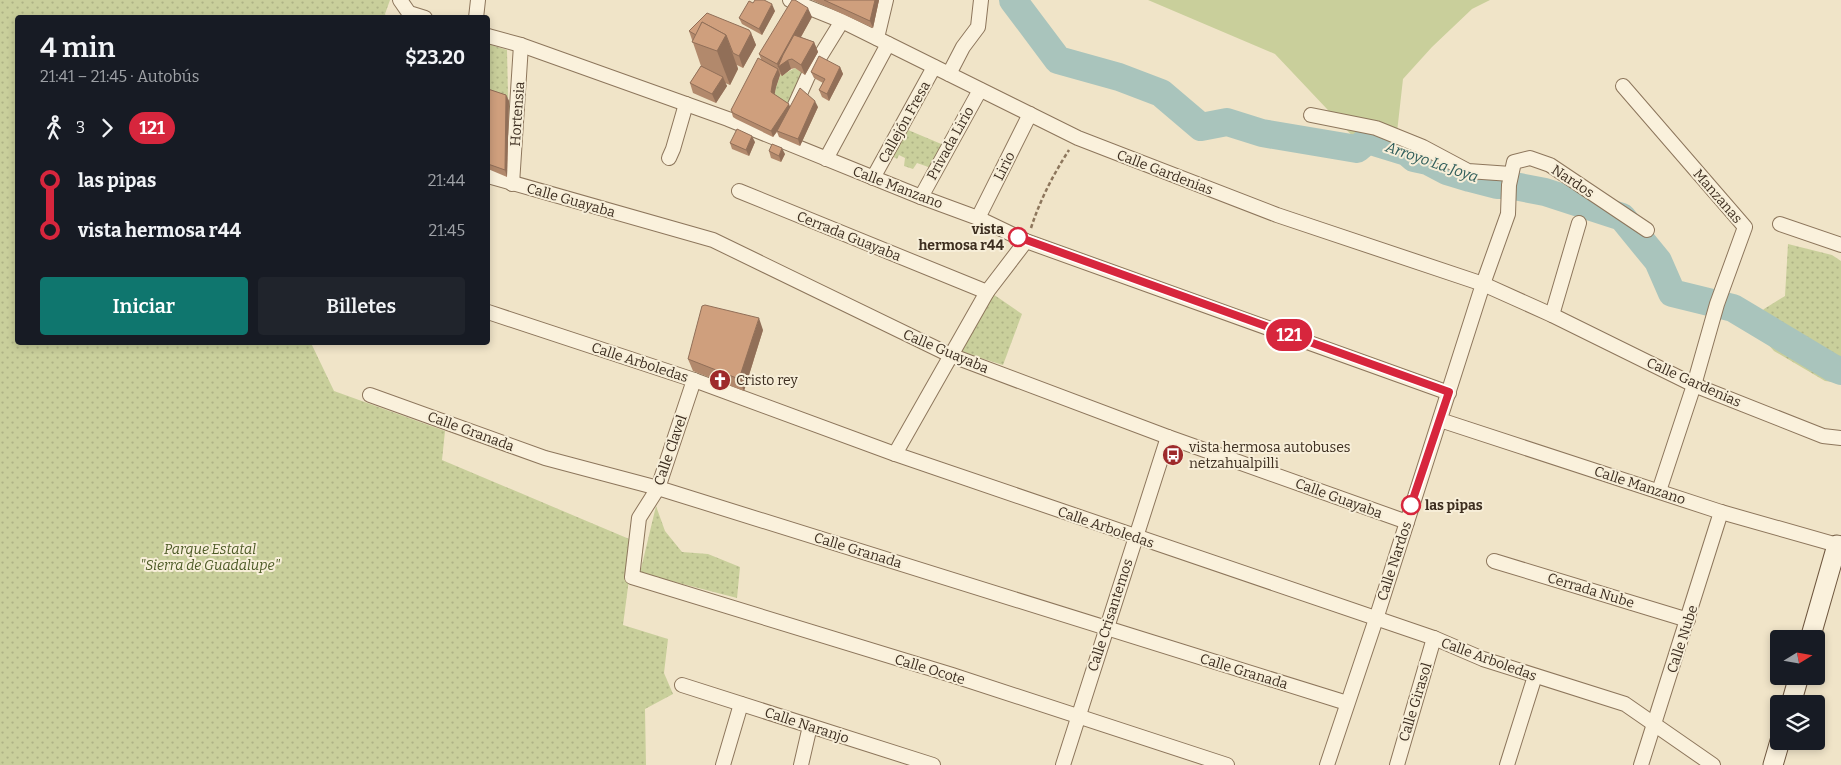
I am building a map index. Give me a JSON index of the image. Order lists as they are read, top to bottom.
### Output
{
  "streets": {
    "street": [
      "Hortensia",
      "Callejón Fresa",
      "Privada Lirio",
      "Lirio",
      "Calle Gardenias",
      "Nardos",
      "Calle Manzano",
      "Manzanas",
      "Calle Guayaba",
      "Cerrada Guayaba",
      "Calle Arboledas",
      "Calle Granada",
      "Calle Clavel",
      "Calle Nardos",
      "Cerrada Nube",
      "Calle Crisantemos",
      "Calle Nube",
      "Calle Ocote",
      "Calle Girasol",
      "Calle Naranjo"
    ]
  },
  "crossings": [
    ["Hortensia", "Calle Manzano"],
    ["Hortensia", "Calle Guayaba"],
    ["Callejón Fresa", "Calle Gardenias"],
    ["Callejón Fresa", "Calle Manzano"],
    ["Privada Lirio", "Calle Gardenias"],
    ["Privada Lirio", "Calle Manzano"],
    ["Lirio", "Calle Gardenias"],
    ["Lirio", "Calle Manzano"],
    ["Calle Gardenias", "Manzanas"],
    ["Calle Gardenias", "Calle Nardos"],
    ["Nardos", "Calle Nardos"],
    ["Calle Manzano", "Calle Nardos"],
    ["Calle Manzano", "Calle Nube"],
    ["Calle Guayaba", "Calle Nardos"],
    ["Calle Guayaba", "Calle Crisantemos"],
    ["Calle Arboledas", "Calle Clavel"],
    ["Calle Arboledas", "Calle Nardos"],
    ["Calle Arboledas", "Calle Crisantemos"],
    ["Calle Arboledas", "Calle Nube"],
    ["Calle Arboledas", "Calle Girasol"],
    ["Calle Granada", "Calle Clavel"],
    ["Calle Granada", "Calle Nardos"],
    ["Calle Granada", "Calle Crisantemos"],
    ["Calle Clavel", "Calle Ocote"],
    ["Cerrada Nube", "Calle Nube"],
    ["Calle Crisantemos", "Calle Ocote"]
  ],
  "water": ["Arroyo La Joya"],
  "parks": ["Parque Estatal \"Sierra de Guadalupe\""],
  "places": {
    "other": ["vista hermosa r44", "las pipas"],
    "church": ["Cristo rey"],
    "bus stop": ["vista hermosa autobuses netzahualpilli"]
  },
  "lines": ["bus line 121"],
  "north": "right",
  "page": {
    "on_map": "121",
    "heading": ["4 min", "21:41 – 21:45 · Autobús", "$23.20"],
    "legs": ["3", "121"],
    "list": [
      {
        "name": "las pipas",
        "value": "21:44"
      },
      {
        "name": "vista hermosa r44",
        "value": "21:45"
      }
    ],
    "buttons": ["Iniciar", "Billetes"]
  }
}
